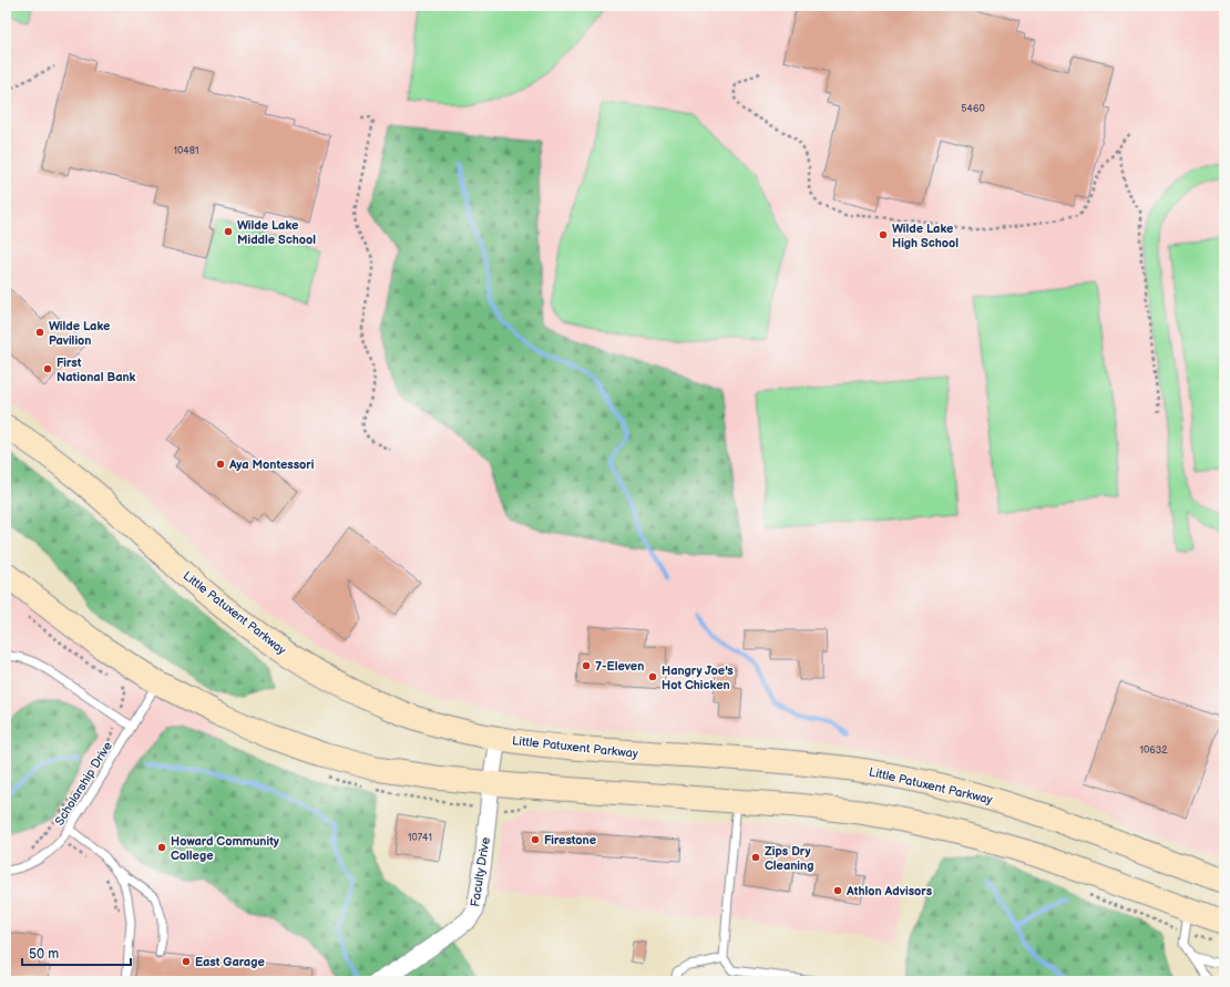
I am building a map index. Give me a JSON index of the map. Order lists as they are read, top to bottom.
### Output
{
  "streets": {
    "main road": ["Little Patuxent Parkway"],
    "street": ["Faculty Drive"],
    "lane": ["Scholarship Drive"]
  },
  "crossings": [
    ["Little Patuxent Parkway", "Faculty Drive"]
  ],
  "places": [
    "Wilde Lake Middle School",
    "Wilde Lake High School",
    "Wilde Lake Pavilion",
    "First National Bank",
    "Aya Montessori",
    "7-Eleven",
    "Hangry Joe's Hot Chicken",
    "Firestone",
    "Howard Community College",
    "Zips Dry Cleaning",
    "Athlon Advisors",
    "East Garage"
  ],
  "house_numbers": [
    "5460",
    "10481",
    "10632",
    "10741"
  ],
  "scale_bar": "50 m"
}
